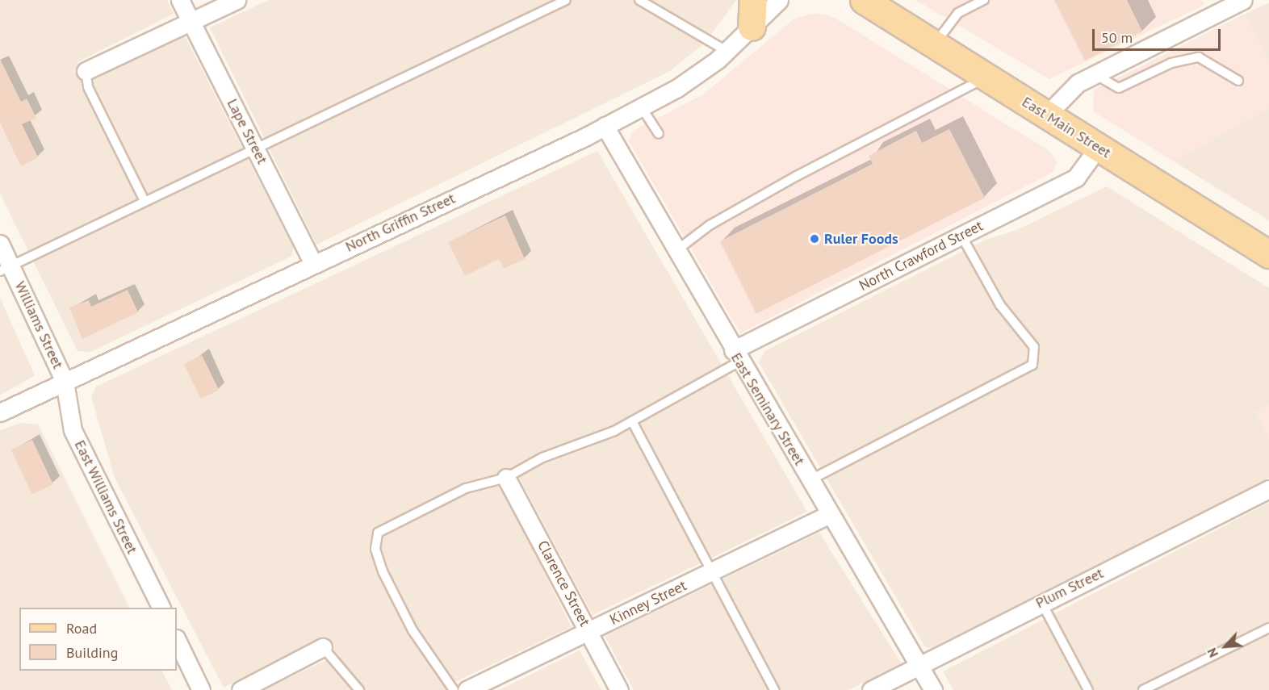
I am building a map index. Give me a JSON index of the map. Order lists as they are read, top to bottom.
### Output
{
  "streets": {
    "main road": ["East Main Street"],
    "street": [
      "Lape Street",
      "North Griffin Street",
      "North Crawford Street",
      "Williams Street",
      "East Seminary Street",
      "East Williams Street",
      "Clarence Street",
      "Plum Street",
      "Kinney Street"
    ]
  },
  "crossings": [
    ["East Main Street", "North Crawford Street"],
    ["Lape Street", "North Griffin Street"],
    ["North Griffin Street", "Williams Street"],
    ["North Griffin Street", "East Seminary Street"],
    ["North Griffin Street", "East Williams Street"],
    ["North Crawford Street", "East Seminary Street"],
    ["Williams Street", "East Williams Street"],
    ["East Seminary Street", "Plum Street"],
    ["East Seminary Street", "Kinney Street"],
    ["Clarence Street", "Kinney Street"]
  ],
  "places": ["Ruler Foods"],
  "legend": ["Road", "Building"],
  "scale_bar": "50 m",
  "north": "bottom left"
}
